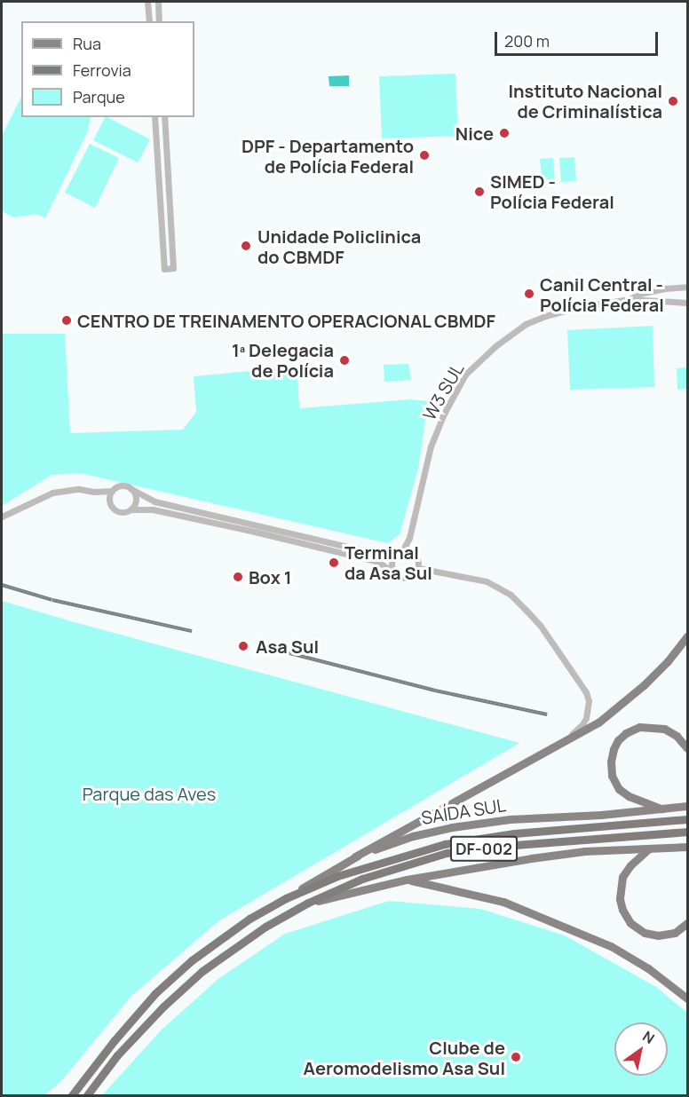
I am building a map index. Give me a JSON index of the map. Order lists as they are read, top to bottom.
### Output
{
  "streets": {
    "highway": ["DF-002"],
    "main road": ["SAÍDA SUL"],
    "street": ["W3 SUL"]
  },
  "crossings": [
    ["SAÍDA SUL", "DF-002"]
  ],
  "parks": ["Parque das Aves"],
  "places": [
    "Instituto Nacional de Criminalística",
    "Nice",
    "DPF - Departamento de Polícia Federal",
    "SIMED - Polícia Federal",
    "Unidade Policlinica do CBMDF",
    "Canil Central - Polícia Federal",
    "CENTRO DE TREINAMENTO OPERACIONAL CBMDF",
    "1ª Delegacia de Polícia",
    "Terminal da Asa Sul",
    "Box 1",
    "Asa Sul",
    "Clube de Aeromodelismo Asa Sul"
  ],
  "legend": ["Rua", "Ferrovia", "Parque"],
  "scale_bar": "200 m",
  "north": "top right"
}
